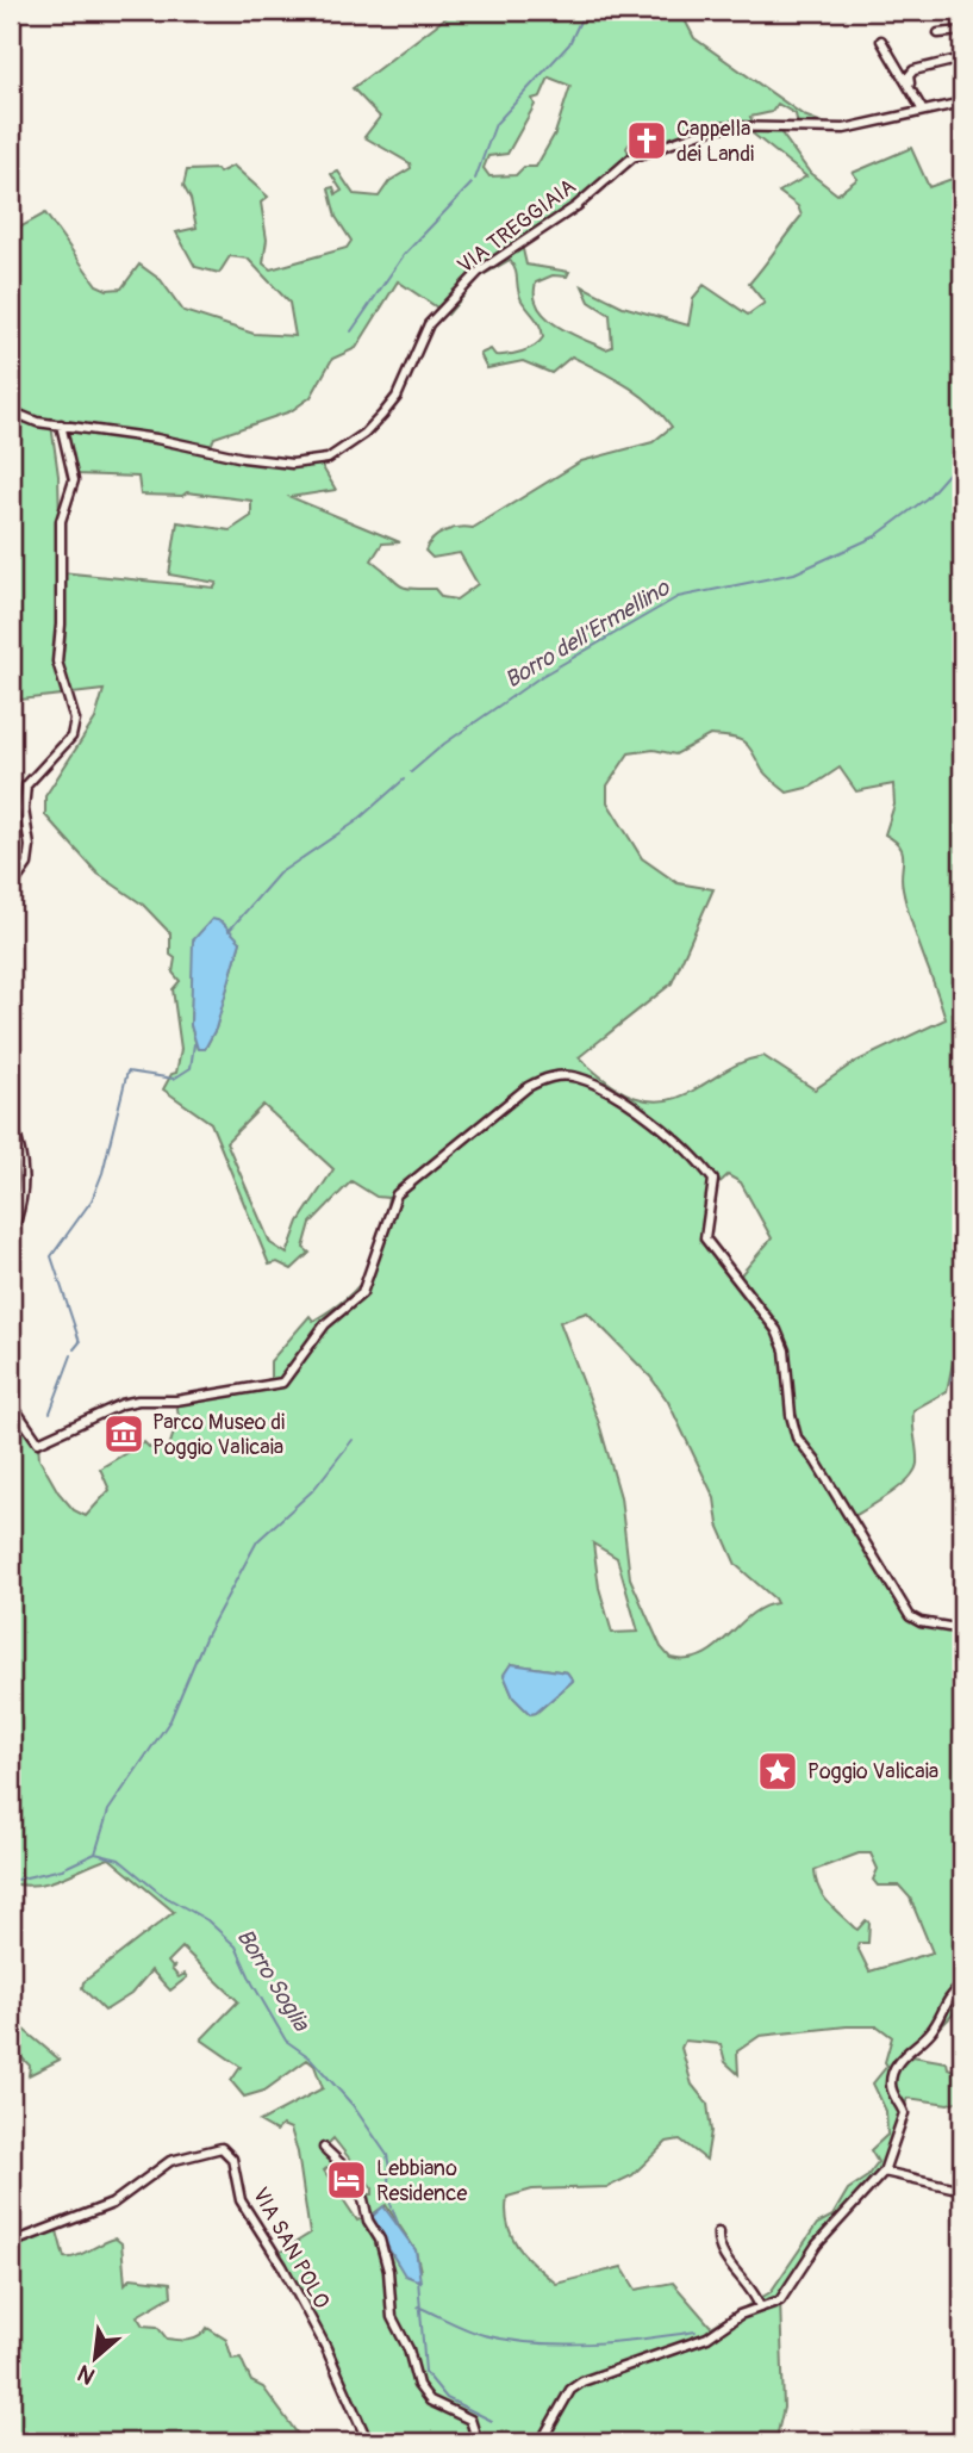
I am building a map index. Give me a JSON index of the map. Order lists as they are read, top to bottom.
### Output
{
  "streets": {
    "street": ["VIA TREGGIAIA", "VIA SAN POLO"]
  },
  "water": ["Borro dell'Ermellino", "Borro Soglia"],
  "places": {
    "church": ["Cappella dei Landi"],
    "museum": ["Parco Museo di Poggio Valicaia"],
    "place": ["Poggio Valicaia"],
    "hotel": ["Lebbiano Residence"]
  },
  "north": "bottom left"
}
